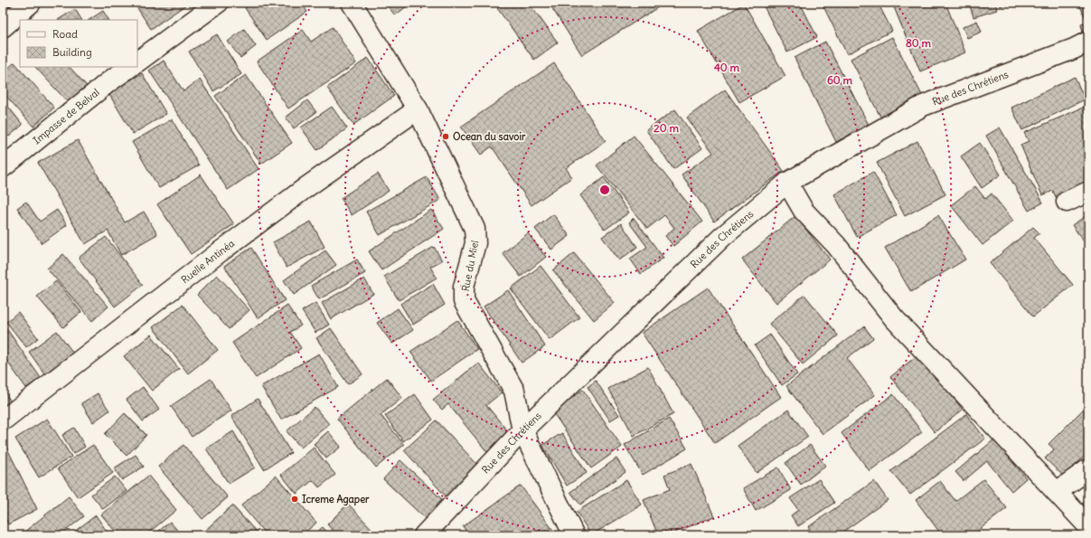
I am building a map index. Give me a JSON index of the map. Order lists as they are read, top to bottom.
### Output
{
  "streets": {
    "street": [
      "Rue des Chrétiens",
      "Impasse de Belval",
      "Ruelle Antinéa",
      "Rue du Miel"
    ]
  },
  "crossings": [
    ["Rue des Chrétiens", "Rue du Miel"],
    ["Ruelle Antinéa", "Rue du Miel"]
  ],
  "places": ["Ocean du savoir", "Icreme Agaper"],
  "legend": ["Road", "Building"],
  "rings": [
    "80 m",
    "40 m",
    "60 m",
    "20 m"
  ]
}
